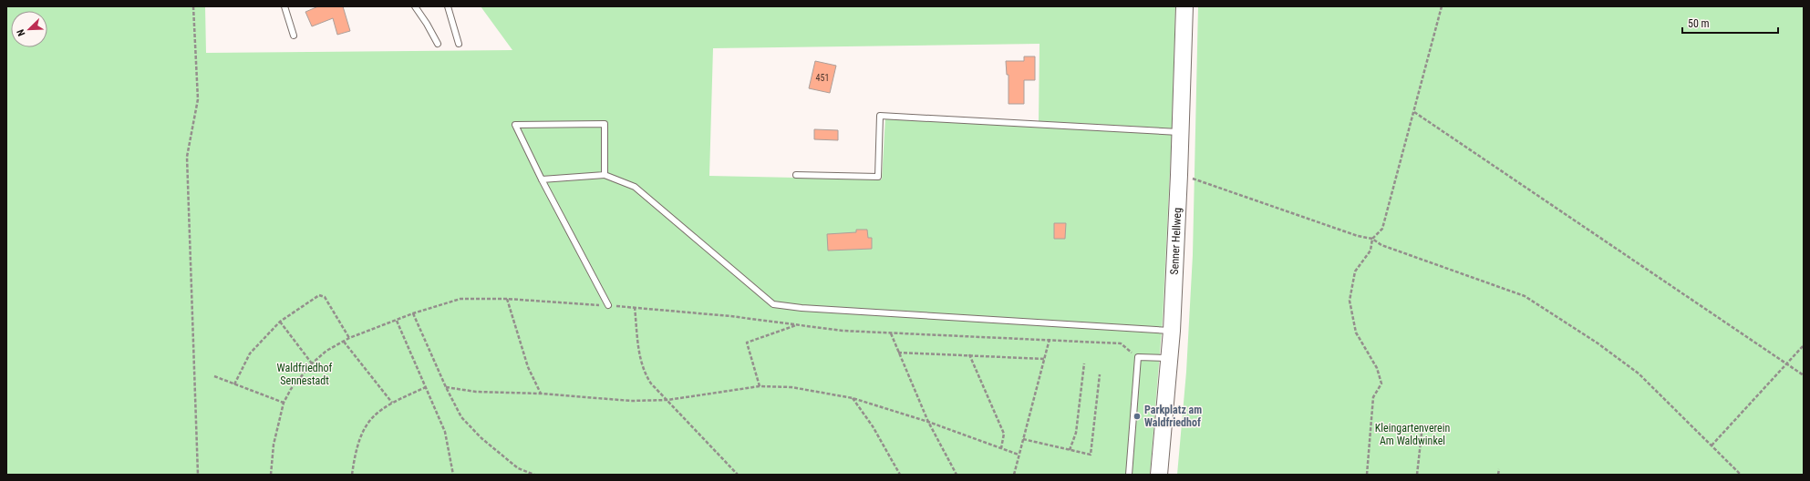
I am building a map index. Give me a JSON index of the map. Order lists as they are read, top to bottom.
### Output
{
  "streets": {
    "street": ["Senner Hellweg"]
  },
  "parks": ["Waldfriedhof Sennestadt", "Kleingartenverein Am Waldwinkel"],
  "places": ["Parkplatz am Waldfriedhof"],
  "house_numbers": ["451"],
  "scale_bar": "50 m",
  "north": "bottom left"
}
